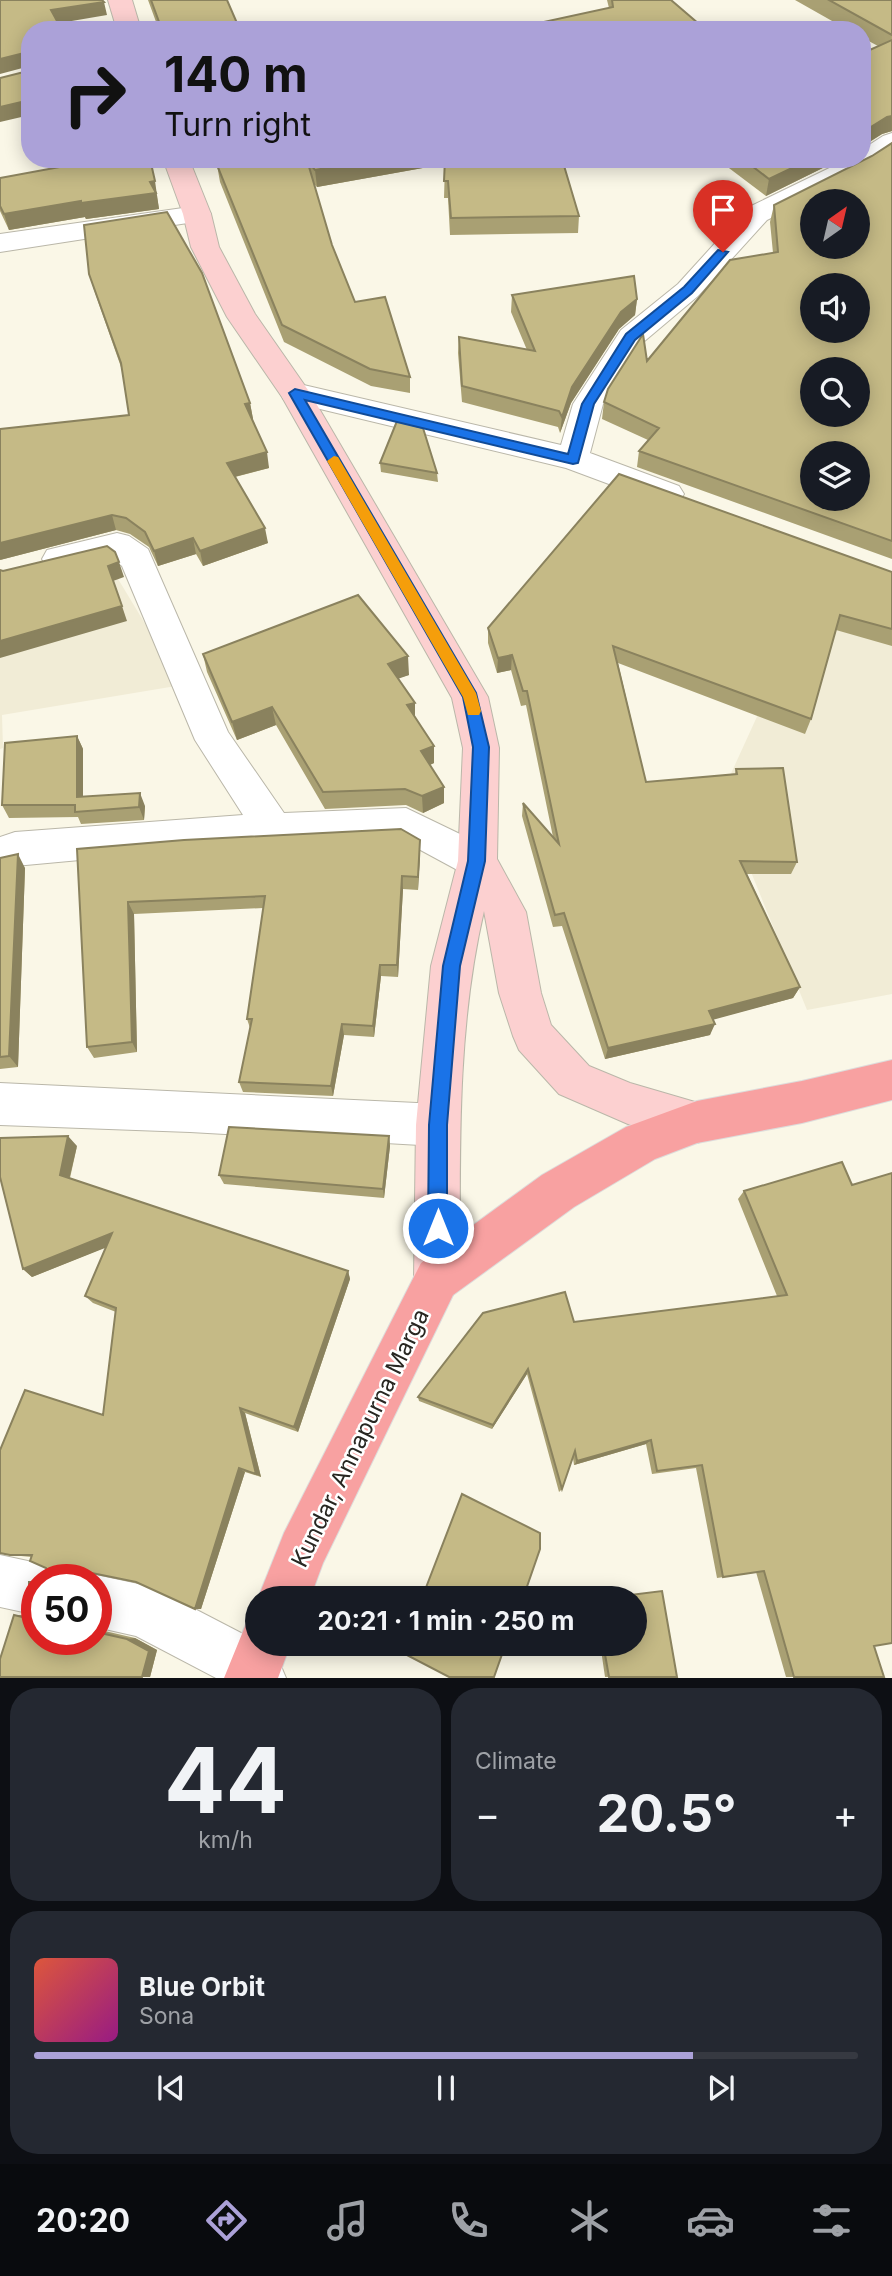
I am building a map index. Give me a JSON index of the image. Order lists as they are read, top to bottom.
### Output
{
  "streets": {
    "main road": ["Kundar, Annapurna Marga"]
  },
  "north": "top right",
  "page": {
    "turn": ["140 m", "Turn right"],
    "limit": "50",
    "trip": "20:21 · 1 min · 250 m",
    "tile": [
      ["44", "km/h"],
      "Climate"
    ],
    "heat": ["−", "20.5°", "+"],
    "song": ["Blue Orbit", "Sona"],
    "tabs": "20:20"
  }
}
